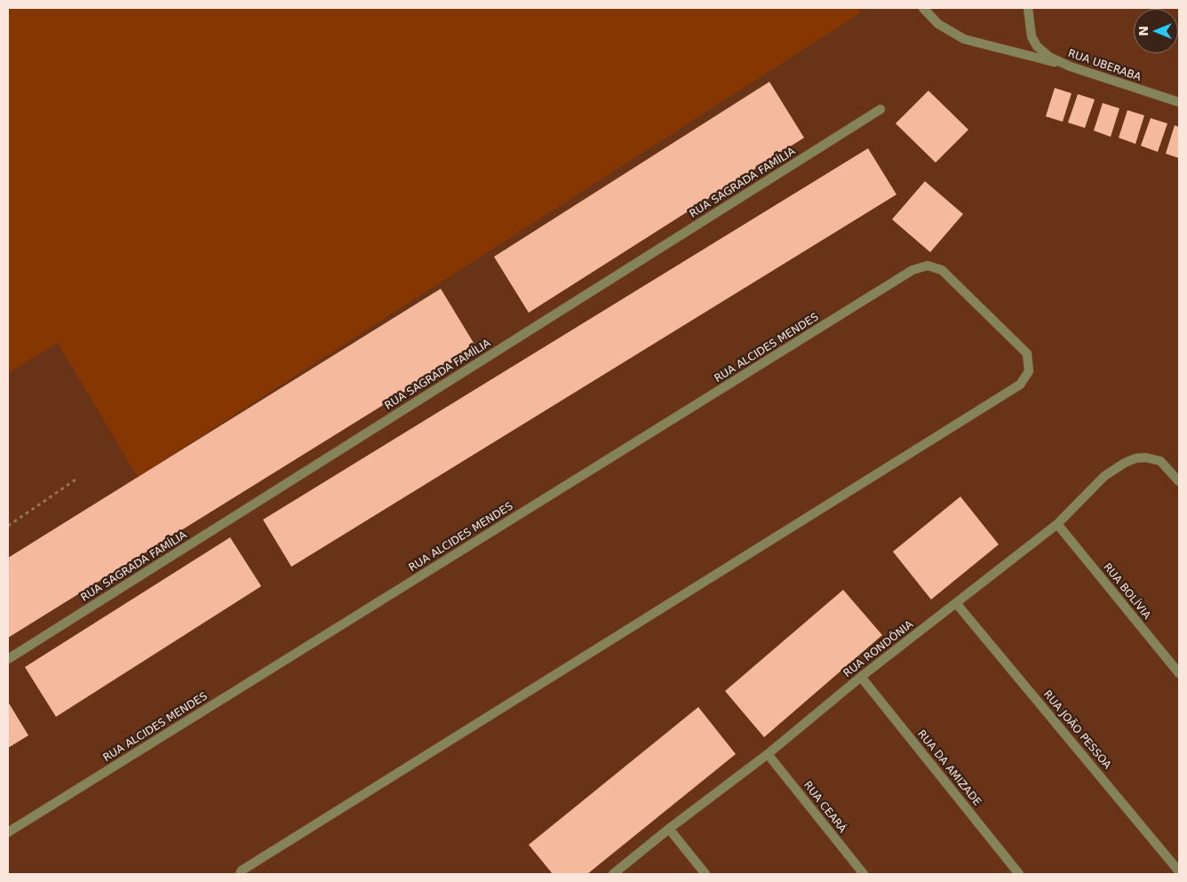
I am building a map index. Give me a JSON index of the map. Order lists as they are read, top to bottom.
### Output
{
  "streets": {
    "street": [
      "RUA UBERABA",
      "RUA SAGRADA FAMÍLIA",
      "RUA ALCIDES MENDES",
      "RUA BOLÍVIA",
      "RUA RONDÔNIA",
      "RUA JOÃO PESSOA",
      "RUA DA AMIZADE",
      "RUA CEARÁ"
    ]
  },
  "crossings": [
    ["RUA BOLÍVIA", "RUA RONDÔNIA"],
    ["RUA RONDÔNIA", "RUA JOÃO PESSOA"],
    ["RUA RONDÔNIA", "RUA DA AMIZADE"],
    ["RUA RONDÔNIA", "RUA CEARÁ"]
  ],
  "north": "left"
}
